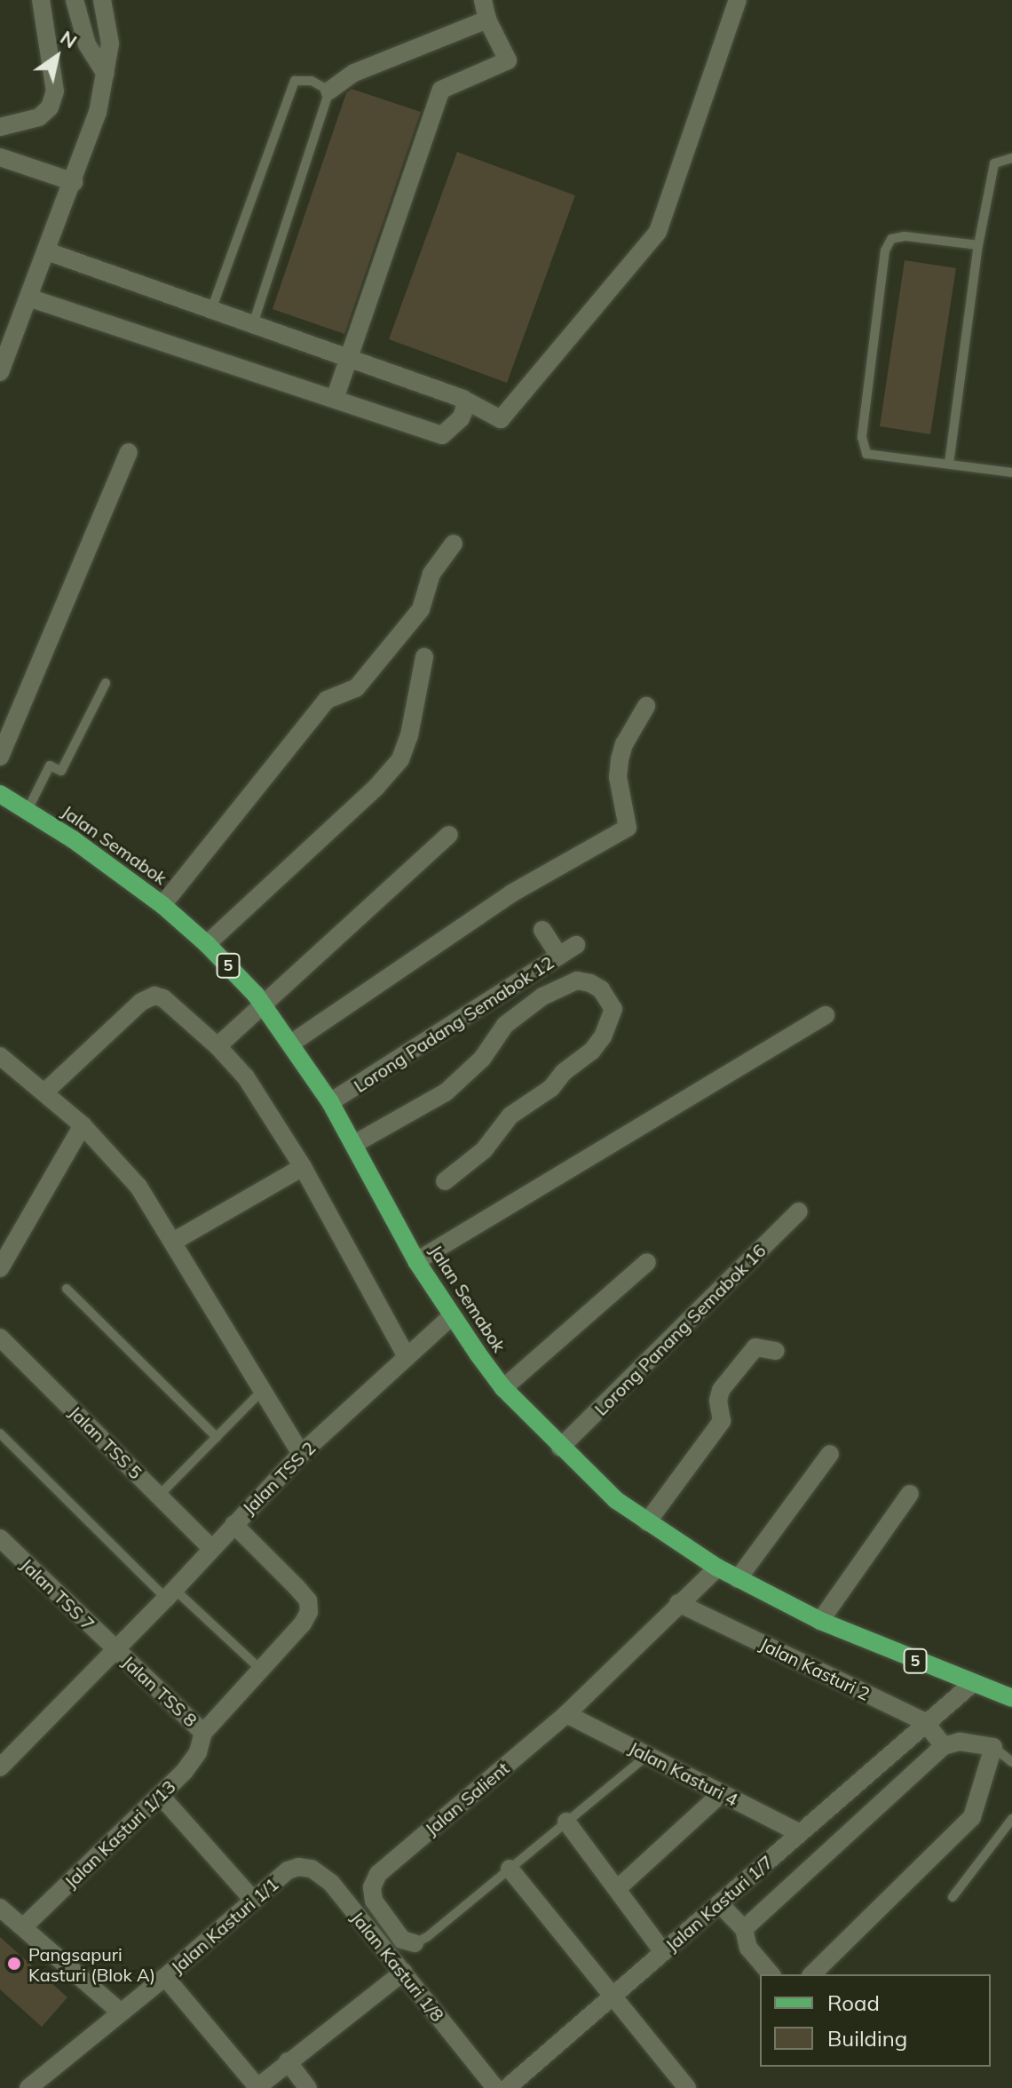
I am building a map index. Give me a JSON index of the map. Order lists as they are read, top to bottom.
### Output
{
  "streets": {
    "main road": ["Jalan Semabok", "5"],
    "street": [
      "Lorong Padang Semabok 12",
      "Lorong Panang Semabok 16",
      "Jalan TSS 5",
      "Jalan TSS 2",
      "Jalan TSS 7",
      "Jalan Kasturi 2",
      "Jalan TSS 8",
      "Jalan Kasturi 4",
      "Jalan Salient",
      "Jalan Kasturi 1/13",
      "Jalan Kasturi 1/7",
      "Jalan Kasturi 1/1",
      "Jalan Kasturi 1/8"
    ]
  },
  "crossings": [
    ["Jalan Semabok", "Lorong Padang Semabok 12"],
    ["Jalan Semabok", "Lorong Panang Semabok 16"],
    ["Jalan Semabok", "Jalan TSS 2"],
    ["Jalan Semabok", "Jalan Salient"],
    ["Jalan Semabok", "Jalan Kasturi 1/7"],
    ["Jalan TSS 5", "Jalan TSS 2"],
    ["Jalan TSS 2", "Jalan TSS 7"],
    ["Jalan TSS 2", "Jalan TSS 8"],
    ["Jalan TSS 2", "Jalan Kasturi 1/13"],
    ["Jalan TSS 7", "Jalan TSS 8"],
    ["Jalan Kasturi 2", "Jalan Salient"],
    ["Jalan Kasturi 2", "Jalan Kasturi 1/7"],
    ["Jalan TSS 8", "Jalan Kasturi 1/13"],
    ["Jalan Kasturi 4", "Jalan Salient"],
    ["Jalan Kasturi 4", "Jalan Kasturi 1/7"],
    ["Jalan Kasturi 1/1", "Jalan Kasturi 1/8"]
  ],
  "places": ["Pangsapuri Kasturi (Blok A)"],
  "legend": ["Road", "Building"],
  "north": "top right"
}
